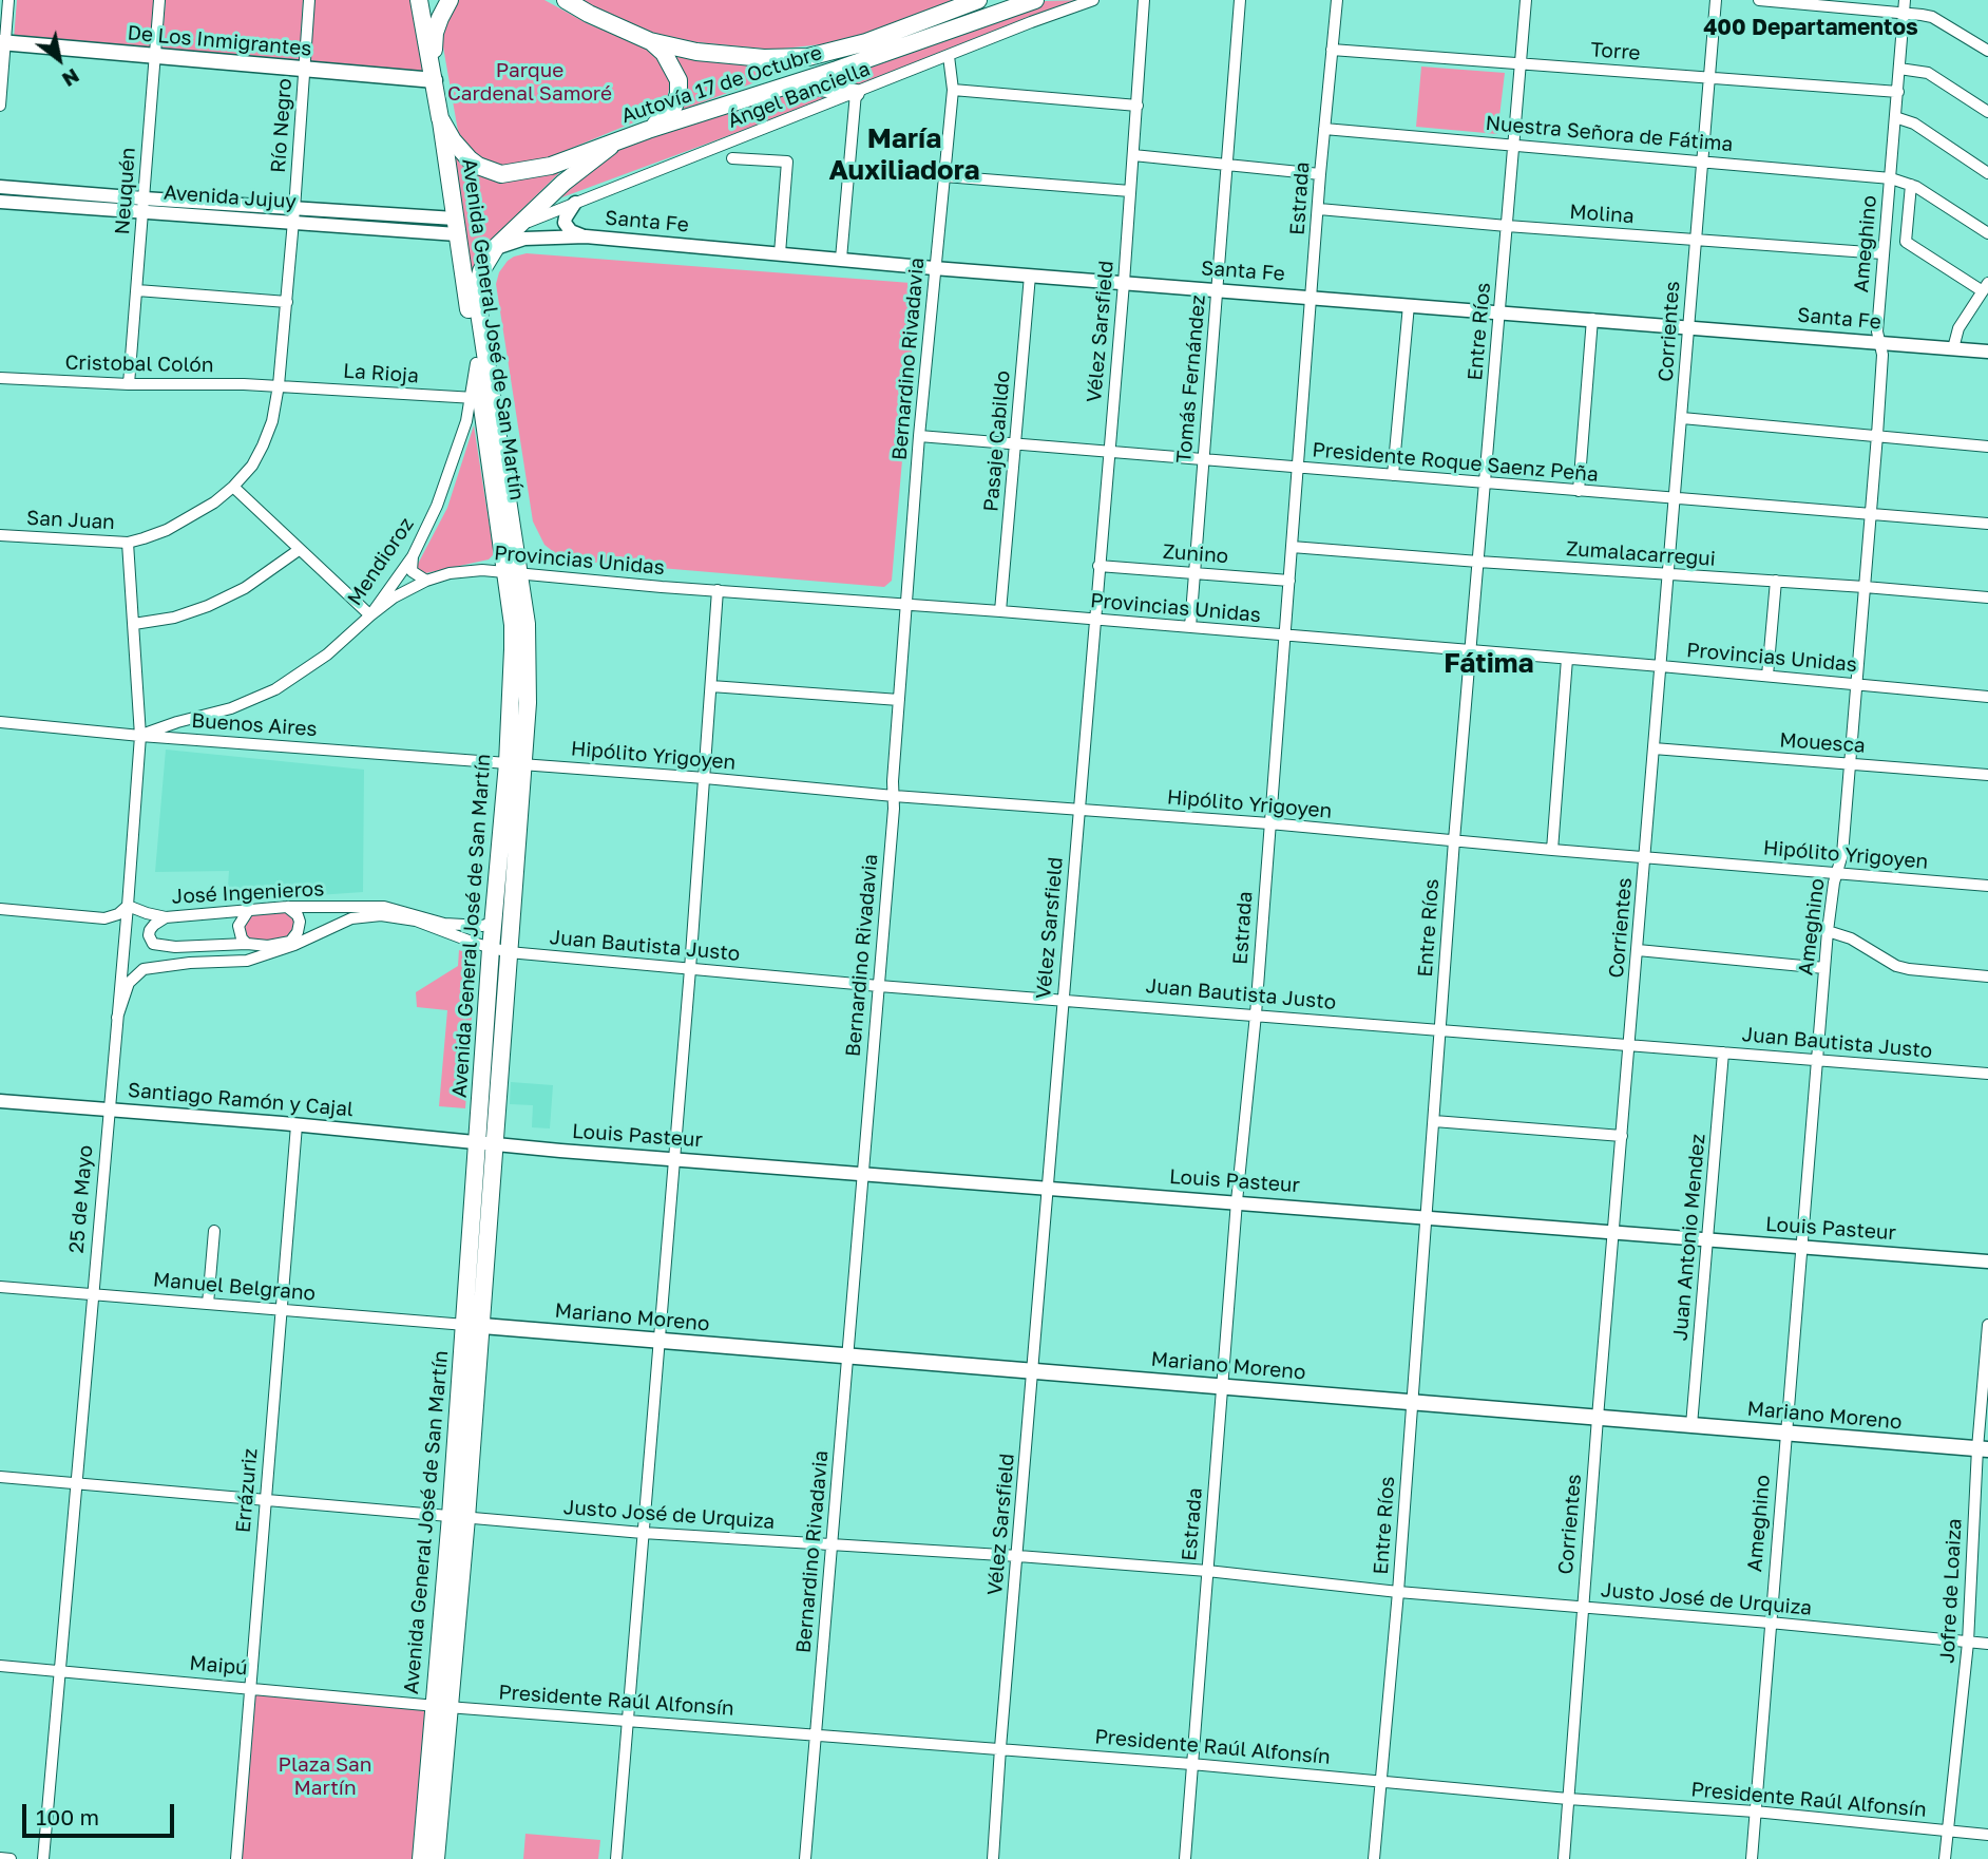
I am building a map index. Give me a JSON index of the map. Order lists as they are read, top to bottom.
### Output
{
  "streets": {
    "main road": [
      "De Los Inmigrantes",
      "Autovía 17 de Octubre",
      "Avenida General José de San Martín",
      "Mariano Moreno"
    ],
    "street": [
      "Torre",
      "Ángel Banciella",
      "Río Negro",
      "Nuestra Señora de Fátima",
      "Neuquén",
      "Avenida Jujuy",
      "Estrada",
      "Molina",
      "Santa Fe",
      "Ameghino",
      "Vélez Sarsfield",
      "Entre Ríos",
      "Corrientes",
      "Bernardino Rivadavia",
      "Cristobal Colón",
      "La Rioja",
      "Tomás Fernández",
      "Pasaje Cabildo",
      "Presidente Roque Saenz Peña",
      "San Juan",
      "Zunino",
      "Zumalacarregui",
      "Provincias Unidas",
      "Mendioroz",
      "Buenos Aires",
      "Mouesca",
      "Hipólito Yrigoyen",
      "José Ingenieros",
      "Juan Bautista Justo",
      "Santiago Ramón y Cajal",
      "Louis Pasteur",
      "25 de Mayo",
      "Juan Antonio Mendez",
      "Manuel Belgrano",
      "Errázuriz",
      "Justo José de Urquiza",
      "Jofre de Loaiza",
      "Maipú",
      "Presidente Raúl Alfonsín"
    ]
  },
  "crossings": [
    ["De Los Inmigrantes", "Río Negro"],
    ["De Los Inmigrantes", "Neuquén"],
    ["De Los Inmigrantes", "Avenida General José de San Martín"],
    ["Torre", "Estrada"],
    ["Torre", "Ameghino"],
    ["Torre", "Entre Ríos"],
    ["Torre", "Corrientes"],
    ["Autovía 17 de Octubre", "Avenida General José de San Martín"],
    ["Ángel Banciella", "Avenida General José de San Martín"],
    ["Ángel Banciella", "Bernardino Rivadavia"],
    ["Río Negro", "Avenida Jujuy"],
    ["Río Negro", "Cristobal Colón"],
    ["Río Negro", "La Rioja"],
    ["Río Negro", "San Juan"],
    ["Nuestra Señora de Fátima", "Estrada"],
    ["Nuestra Señora de Fátima", "Ameghino"],
    ["Nuestra Señora de Fátima", "Entre Ríos"],
    ["Nuestra Señora de Fátima", "Corrientes"],
    ["Neuquén", "Avenida Jujuy"],
    ["Neuquén", "Cristobal Colón"],
    ["Avenida Jujuy", "Avenida General José de San Martín"],
    ["Estrada", "Molina"],
    ["Estrada", "Santa Fe"],
    ["Estrada", "Presidente Roque Saenz Peña"],
    ["Estrada", "Zunino"],
    ["Estrada", "Zumalacarregui"],
    ["Estrada", "Provincias Unidas"],
    ["Estrada", "Hipólito Yrigoyen"],
    ["Estrada", "Juan Bautista Justo"],
    ["Estrada", "Louis Pasteur"],
    ["Estrada", "Mariano Moreno"],
    ["Estrada", "Justo José de Urquiza"],
    ["Estrada", "Presidente Raúl Alfonsín"],
    ["Molina", "Ameghino"],
    ["Molina", "Entre Ríos"],
    ["Molina", "Corrientes"],
    ["Santa Fe", "Ameghino"],
    ["Santa Fe", "Avenida General José de San Martín"],
    ["Santa Fe", "Vélez Sarsfield"],
    ["Santa Fe", "Entre Ríos"],
    ["Santa Fe", "Corrientes"],
    ["Santa Fe", "Bernardino Rivadavia"],
    ["Santa Fe", "Tomás Fernández"],
    ["Santa Fe", "Pasaje Cabildo"],
    ["Ameghino", "Presidente Roque Saenz Peña"],
    ["Ameghino", "Zumalacarregui"],
    ["Ameghino", "Provincias Unidas"],
    ["Ameghino", "Mouesca"],
    ["Ameghino", "Hipólito Yrigoyen"],
    ["Ameghino", "Juan Bautista Justo"],
    ["Ameghino", "Louis Pasteur"],
    ["Ameghino", "Mariano Moreno"],
    ["Ameghino", "Justo José de Urquiza"],
    ["Ameghino", "Presidente Raúl Alfonsín"],
    ["Avenida General José de San Martín", "La Rioja"],
    ["Avenida General José de San Martín", "Provincias Unidas"],
    ["Avenida General José de San Martín", "Mendioroz"],
    ["Avenida General José de San Martín", "Buenos Aires"],
    ["Avenida General José de San Martín", "Hipólito Yrigoyen"],
    ["Avenida General José de San Martín", "José Ingenieros"],
    ["Avenida General José de San Martín", "Juan Bautista Justo"],
    ["Avenida General José de San Martín", "Santiago Ramón y Cajal"],
    ["Avenida General José de San Martín", "Louis Pasteur"],
    ["Avenida General José de San Martín", "Manuel Belgrano"],
    ["Avenida General José de San Martín", "Mariano Moreno"],
    ["Avenida General José de San Martín", "Justo José de Urquiza"],
    ["Avenida General José de San Martín", "Maipú"],
    ["Avenida General José de San Martín", "Presidente Raúl Alfonsín"],
    ["Vélez Sarsfield", "Presidente Roque Saenz Peña"],
    ["Vélez Sarsfield", "Zunino"],
    ["Vélez Sarsfield", "Provincias Unidas"],
    ["Vélez Sarsfield", "Hipólito Yrigoyen"],
    ["Vélez Sarsfield", "Juan Bautista Justo"],
    ["Vélez Sarsfield", "Louis Pasteur"],
    ["Vélez Sarsfield", "Mariano Moreno"],
    ["Vélez Sarsfield", "Justo José de Urquiza"],
    ["Vélez Sarsfield", "Presidente Raúl Alfonsín"],
    ["Entre Ríos", "Presidente Roque Saenz Peña"],
    ["Entre Ríos", "Zumalacarregui"],
    ["Entre Ríos", "Provincias Unidas"],
    ["Entre Ríos", "Hipólito Yrigoyen"],
    ["Entre Ríos", "Juan Bautista Justo"],
    ["Entre Ríos", "Louis Pasteur"],
    ["Entre Ríos", "Mariano Moreno"],
    ["Entre Ríos", "Justo José de Urquiza"],
    ["Entre Ríos", "Presidente Raúl Alfonsín"],
    ["Corrientes", "Presidente Roque Saenz Peña"],
    ["Corrientes", "Zumalacarregui"],
    ["Corrientes", "Provincias Unidas"],
    ["Corrientes", "Mouesca"],
    ["Corrientes", "Hipólito Yrigoyen"],
    ["Corrientes", "Juan Bautista Justo"],
    ["Corrientes", "Louis Pasteur"],
    ["Corrientes", "Mariano Moreno"],
    ["Corrientes", "Justo José de Urquiza"],
    ["Corrientes", "Presidente Raúl Alfonsín"],
    ["Bernardino Rivadavia", "Presidente Roque Saenz Peña"],
    ["Bernardino Rivadavia", "Provincias Unidas"],
    ["Bernardino Rivadavia", "Hipólito Yrigoyen"],
    ["Bernardino Rivadavia", "Juan Bautista Justo"],
    ["Bernardino Rivadavia", "Louis Pasteur"],
    ["Bernardino Rivadavia", "Mariano Moreno"],
    ["Bernardino Rivadavia", "Justo José de Urquiza"],
    ["Bernardino Rivadavia", "Presidente Raúl Alfonsín"],
    ["Cristobal Colón", "La Rioja"],
    ["Cristobal Colón", "San Juan"],
    ["La Rioja", "San Juan"],
    ["La Rioja", "Mendioroz"],
    ["Tomás Fernández", "Presidente Roque Saenz Peña"],
    ["Tomás Fernández", "Zunino"],
    ["Tomás Fernández", "Provincias Unidas"],
    ["Pasaje Cabildo", "Presidente Roque Saenz Peña"],
    ["Pasaje Cabildo", "Provincias Unidas"],
    ["San Juan", "25 de Mayo"],
    ["Provincias Unidas", "Mendioroz"],
    ["Mendioroz", "Buenos Aires"],
    ["Mendioroz", "25 de Mayo"],
    ["Buenos Aires", "Hipólito Yrigoyen"],
    ["Buenos Aires", "25 de Mayo"],
    ["José Ingenieros", "Juan Bautista Justo"],
    ["José Ingenieros", "25 de Mayo"],
    ["Juan Bautista Justo", "Juan Antonio Mendez"],
    ["Santiago Ramón y Cajal", "Louis Pasteur"],
    ["Santiago Ramón y Cajal", "25 de Mayo"],
    ["Santiago Ramón y Cajal", "Errázuriz"],
    ["Louis Pasteur", "Juan Antonio Mendez"],
    ["25 de Mayo", "Manuel Belgrano"],
    ["25 de Mayo", "Justo José de Urquiza"],
    ["25 de Mayo", "Maipú"],
    ["Juan Antonio Mendez", "Mariano Moreno"],
    ["Manuel Belgrano", "Mariano Moreno"],
    ["Manuel Belgrano", "Errázuriz"],
    ["Mariano Moreno", "Jofre de Loaiza"],
    ["Errázuriz", "Justo José de Urquiza"],
    ["Errázuriz", "Maipú"],
    ["Justo José de Urquiza", "Jofre de Loaiza"],
    ["Jofre de Loaiza", "Presidente Raúl Alfonsín"],
    ["Maipú", "Presidente Raúl Alfonsín"]
  ],
  "districts": ["400 Departamentos", "María Auxiliadora", "Fátima"],
  "parks": ["Parque Cardenal Samoré", "Plaza San Martín"],
  "scale_bar": "100 m",
  "north": "bottom right"
}
